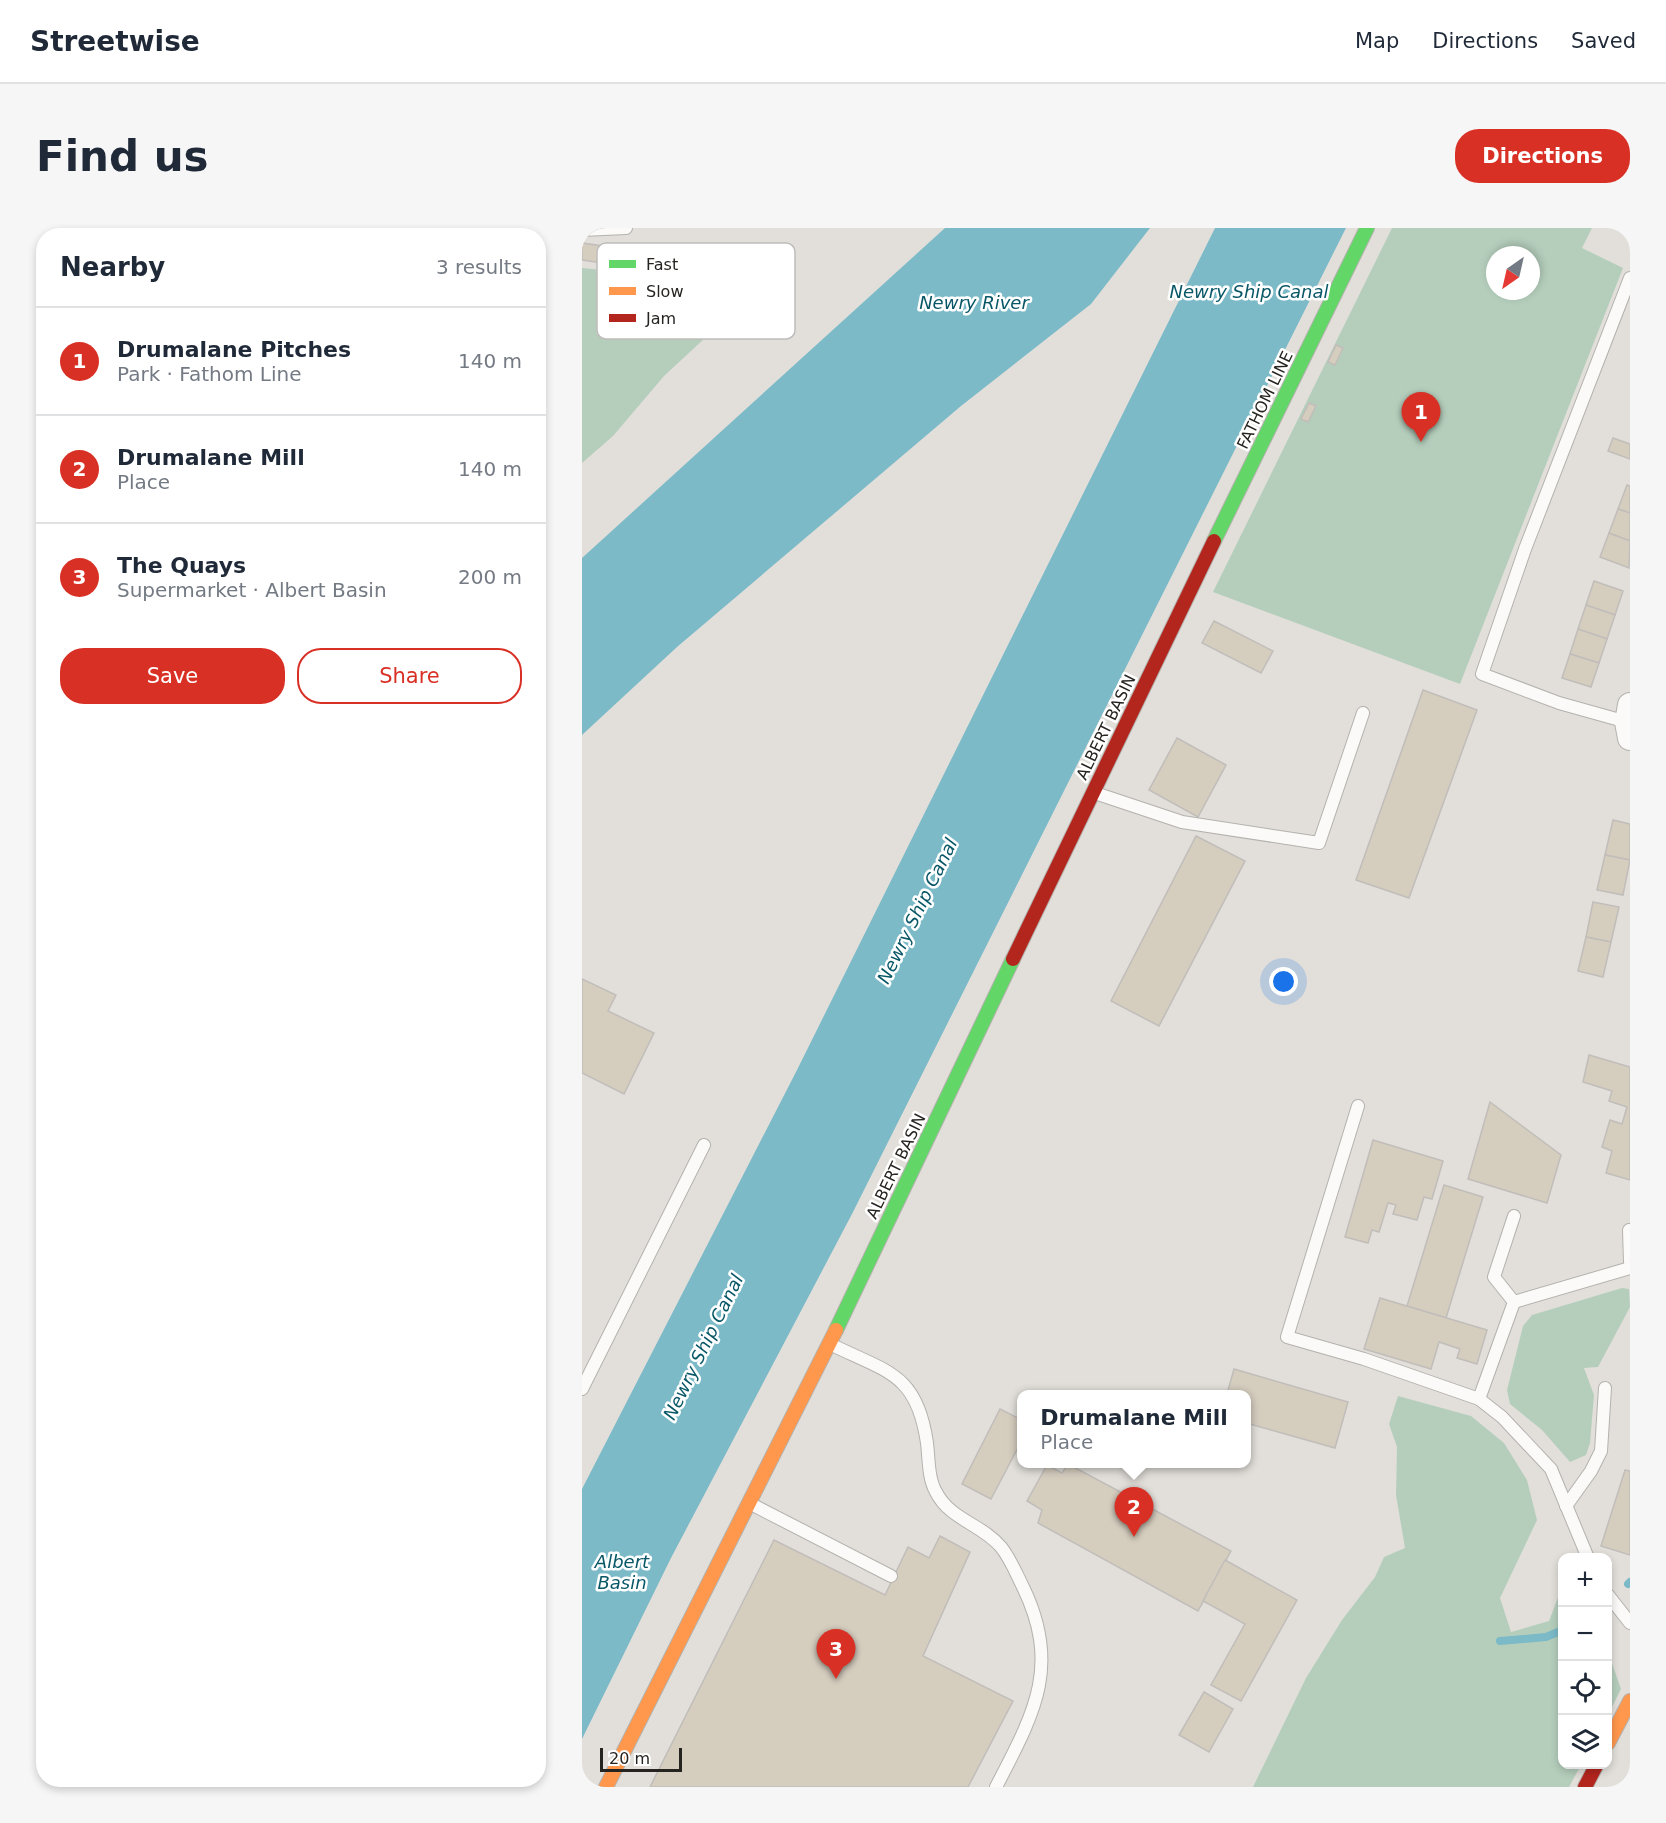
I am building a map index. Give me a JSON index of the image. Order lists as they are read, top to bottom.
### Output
{
  "streets": {
    "street": ["FATHOM LINE", "ALBERT BASIN"]
  },
  "crossings": [
    ["FATHOM LINE", "ALBERT BASIN"]
  ],
  "water": ["Newry Ship Canal", "Newry River", "Albert Basin"],
  "legend": ["Fast", "Slow", "Jam"],
  "scale_bar": "20 m",
  "north": "bottom left",
  "page": {
    "header": "Streetwise",
    "nav": ["Map", "Directions", "Saved"],
    "buttons": [
      "Directions",
      ["Save", "Share"]
    ],
    "title": "Find us",
    "heading": ["Nearby", "3 results"],
    "list": [
      {
        "mark": "1",
        "name": "Drumalane Pitches",
        "note": "Park · Fathom Line",
        "value": "140 m"
      },
      {
        "mark": "2",
        "name": "Drumalane Mill",
        "note": "Place",
        "value": "140 m"
      },
      {
        "mark": "3",
        "name": "The Quays",
        "note": "Supermarket · Albert Basin",
        "value": "200 m"
      }
    ],
    "pins": ["1", "2", "3"],
    "popup": ["Drumalane Mill", "Place"],
    "map_buttons": ["+", "−"],
    "scale": "20 m"
  }
}
